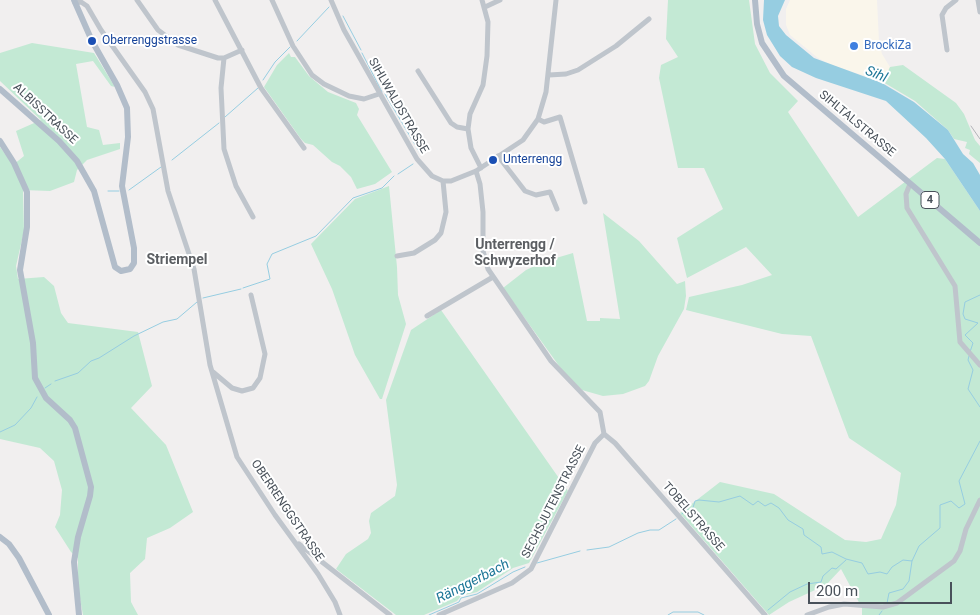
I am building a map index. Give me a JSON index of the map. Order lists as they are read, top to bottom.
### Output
{
  "streets": {
    "main road": ["ALBISSTRASSE", "SIHLTALSTRASSE", "4"],
    "street": [
      "SIHLWALDSTRASSE",
      "SECHSJUTENSTRASSE",
      "OBERRENGGSTRASSE",
      "TOBELSTRASSE"
    ]
  },
  "crossings": [
    ["ALBISSTRASSE", "OBERRENGGSTRASSE"],
    ["SECHSJUTENSTRASSE", "TOBELSTRASSE"]
  ],
  "districts": ["Unterrengg / Schwyzerhof", "Striempel"],
  "water": ["Sihl", "Ränggerbach"],
  "places": ["Oberrenggstrasse", "BrockiZa", "Unterrengg"],
  "scale_bar": "200 m"
}
